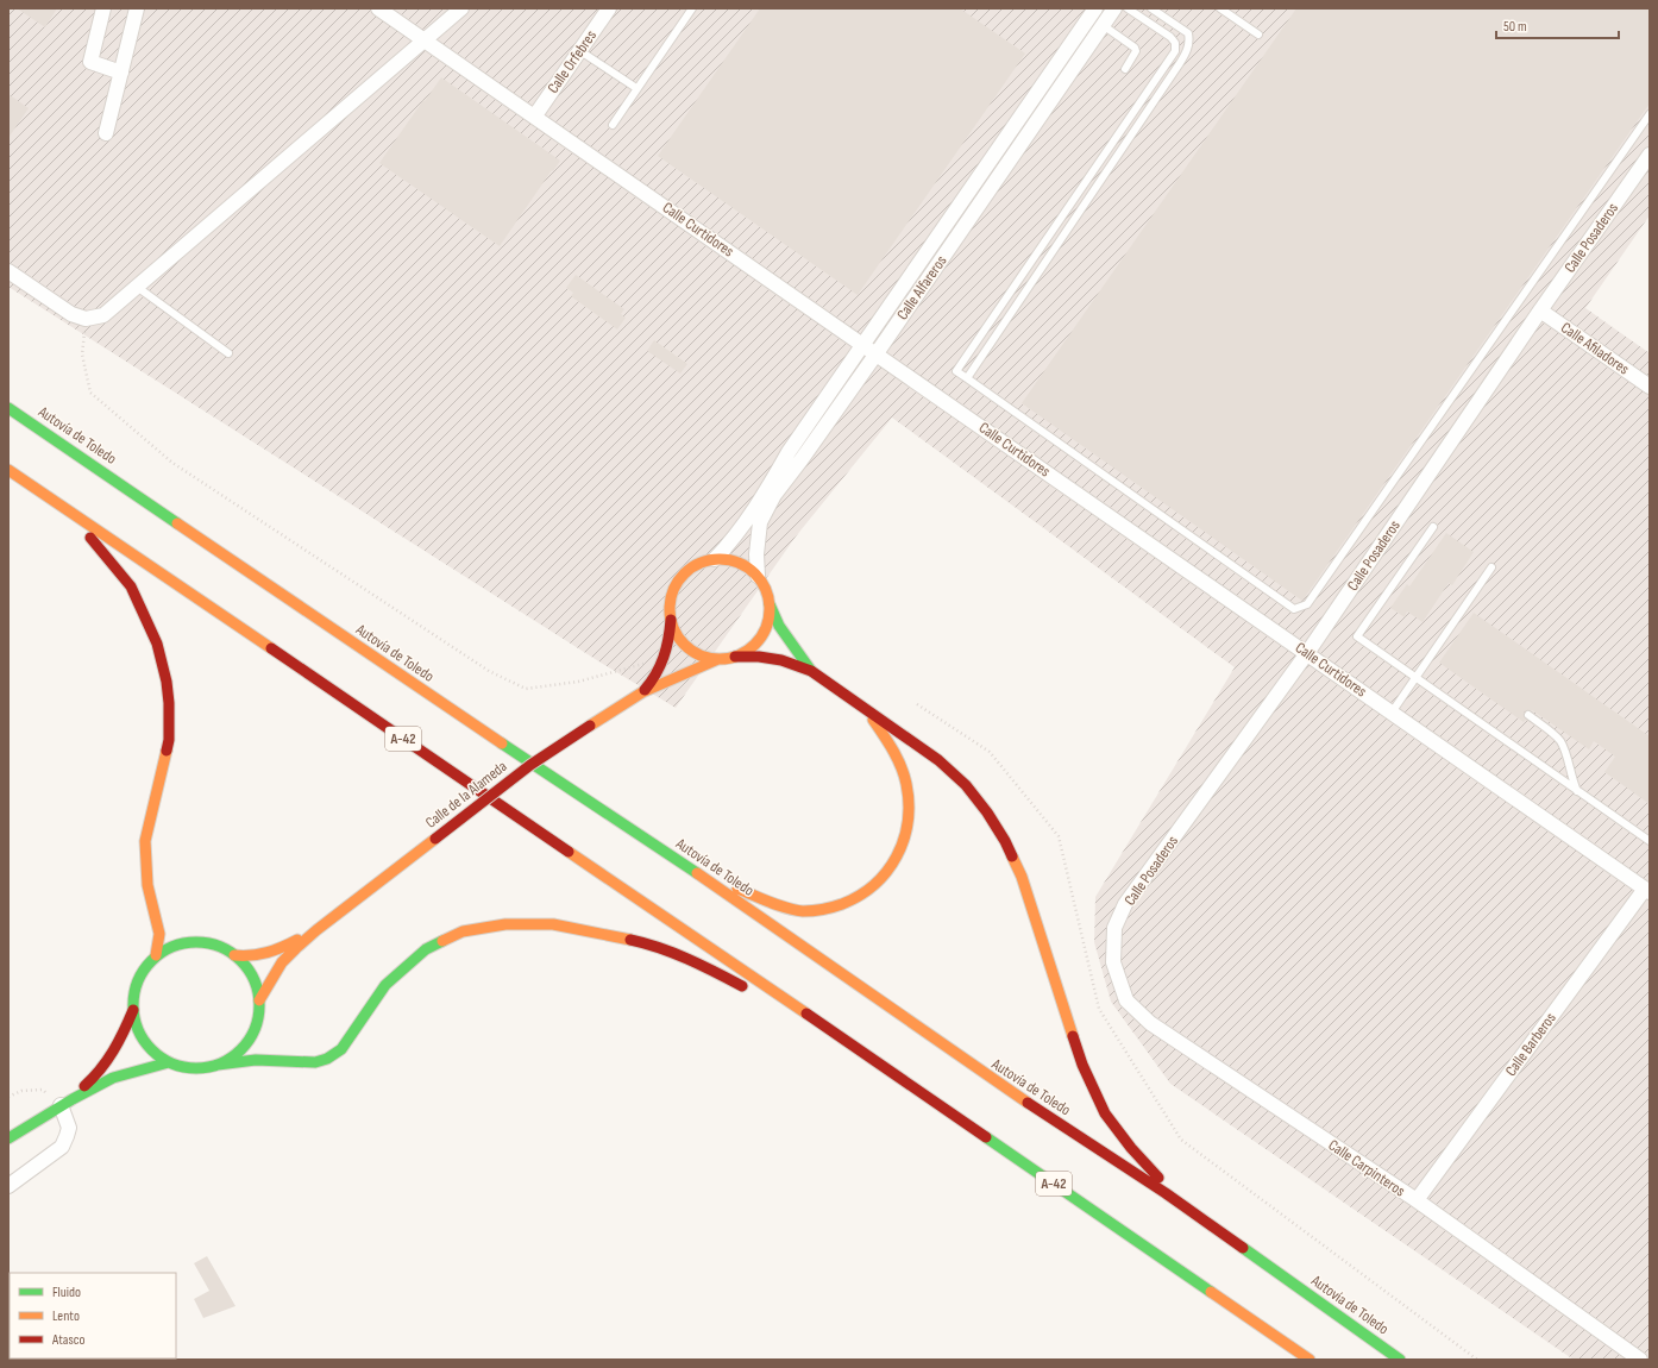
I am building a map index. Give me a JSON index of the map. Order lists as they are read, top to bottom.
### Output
{
  "streets": {
    "main road": ["Autovía de Toledo", "A-42", "Calle de la Alameda"],
    "street": [
      "Calle Orfebres",
      "Calle Curtidores",
      "Calle Posaderos",
      "Calle Alfareros",
      "Calle Afiladores",
      "Calle Barberos",
      "Calle Carpinteros"
    ]
  },
  "crossings": [
    ["Calle Orfebres", "Calle Curtidores"],
    ["Calle Curtidores", "Calle Posaderos"],
    ["Calle Curtidores", "Calle Alfareros"],
    ["Calle Curtidores", "Calle Barberos"],
    ["Calle Posaderos", "Calle Afiladores"],
    ["Calle Posaderos", "Calle Carpinteros"],
    ["Calle Alfareros", "Calle de la Alameda"],
    ["Calle Barberos", "Calle Carpinteros"]
  ],
  "legend": ["Fluido", "Lento", "Atasco"],
  "scale_bar": "50 m"
}
